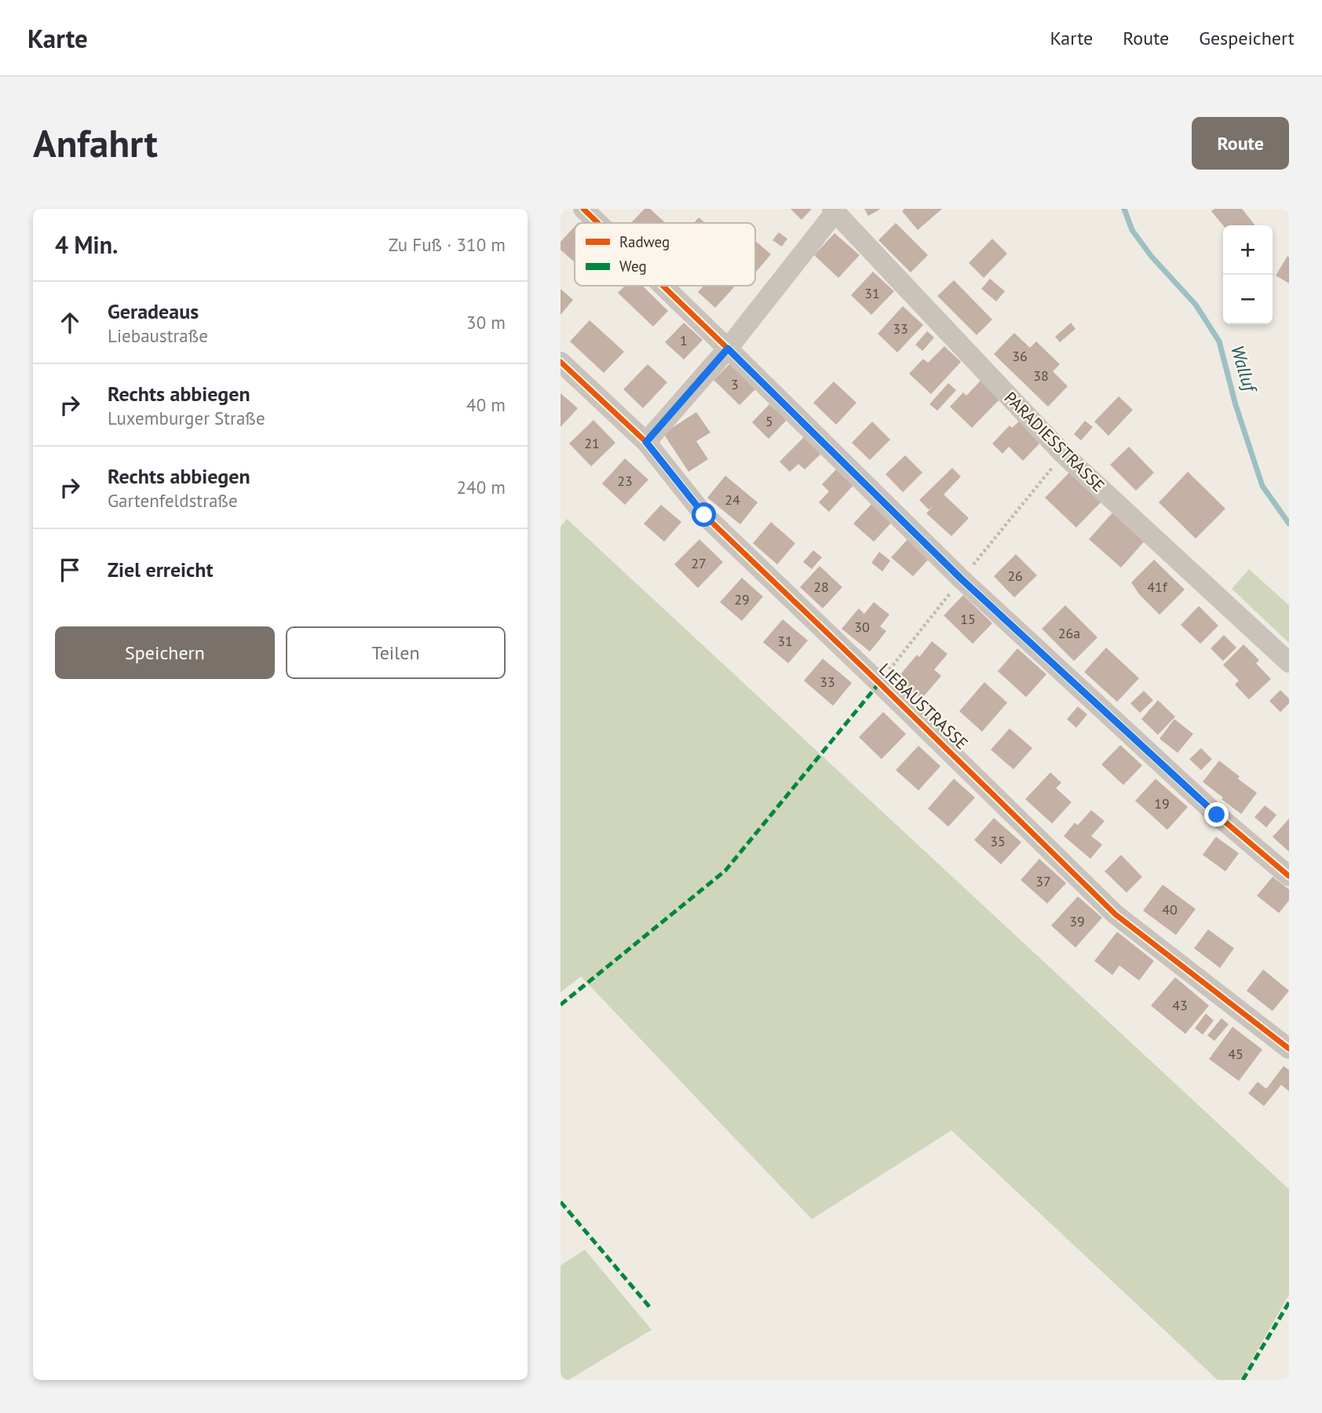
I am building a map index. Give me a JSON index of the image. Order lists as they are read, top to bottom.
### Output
{
  "streets": {
    "street": ["PARADIESSTRASSE", "LIEBAUSTRASSE"]
  },
  "water": ["Walluf"],
  "house_numbers": [
    "31",
    "33",
    "1",
    "36",
    "38",
    "3",
    "5",
    "21",
    "23",
    "24",
    "27",
    "26",
    "28",
    "41f",
    "29",
    "15",
    "30",
    "26a",
    "31",
    "33",
    "19",
    "35",
    "37",
    "40",
    "39",
    "43",
    "45"
  ],
  "legend": ["Radweg", "Weg"],
  "page": {
    "header": "Karte",
    "nav": ["Karte", "Route", "Gespeichert"],
    "buttons": [
      "Route",
      ["Speichern", "Teilen"]
    ],
    "title": "Anfahrt",
    "heading": ["4 Min.", "Zu Fuß · 310 m"],
    "map_buttons": ["+", "−"],
    "list": [
      ["Geradeaus", "Liebaustraße", "30 m"],
      ["Rechts abbiegen", "Luxemburger Straße", "40 m"],
      ["Rechts abbiegen", "Gartenfeldstraße", "240 m"],
      "Ziel erreicht"
    ]
  }
}
